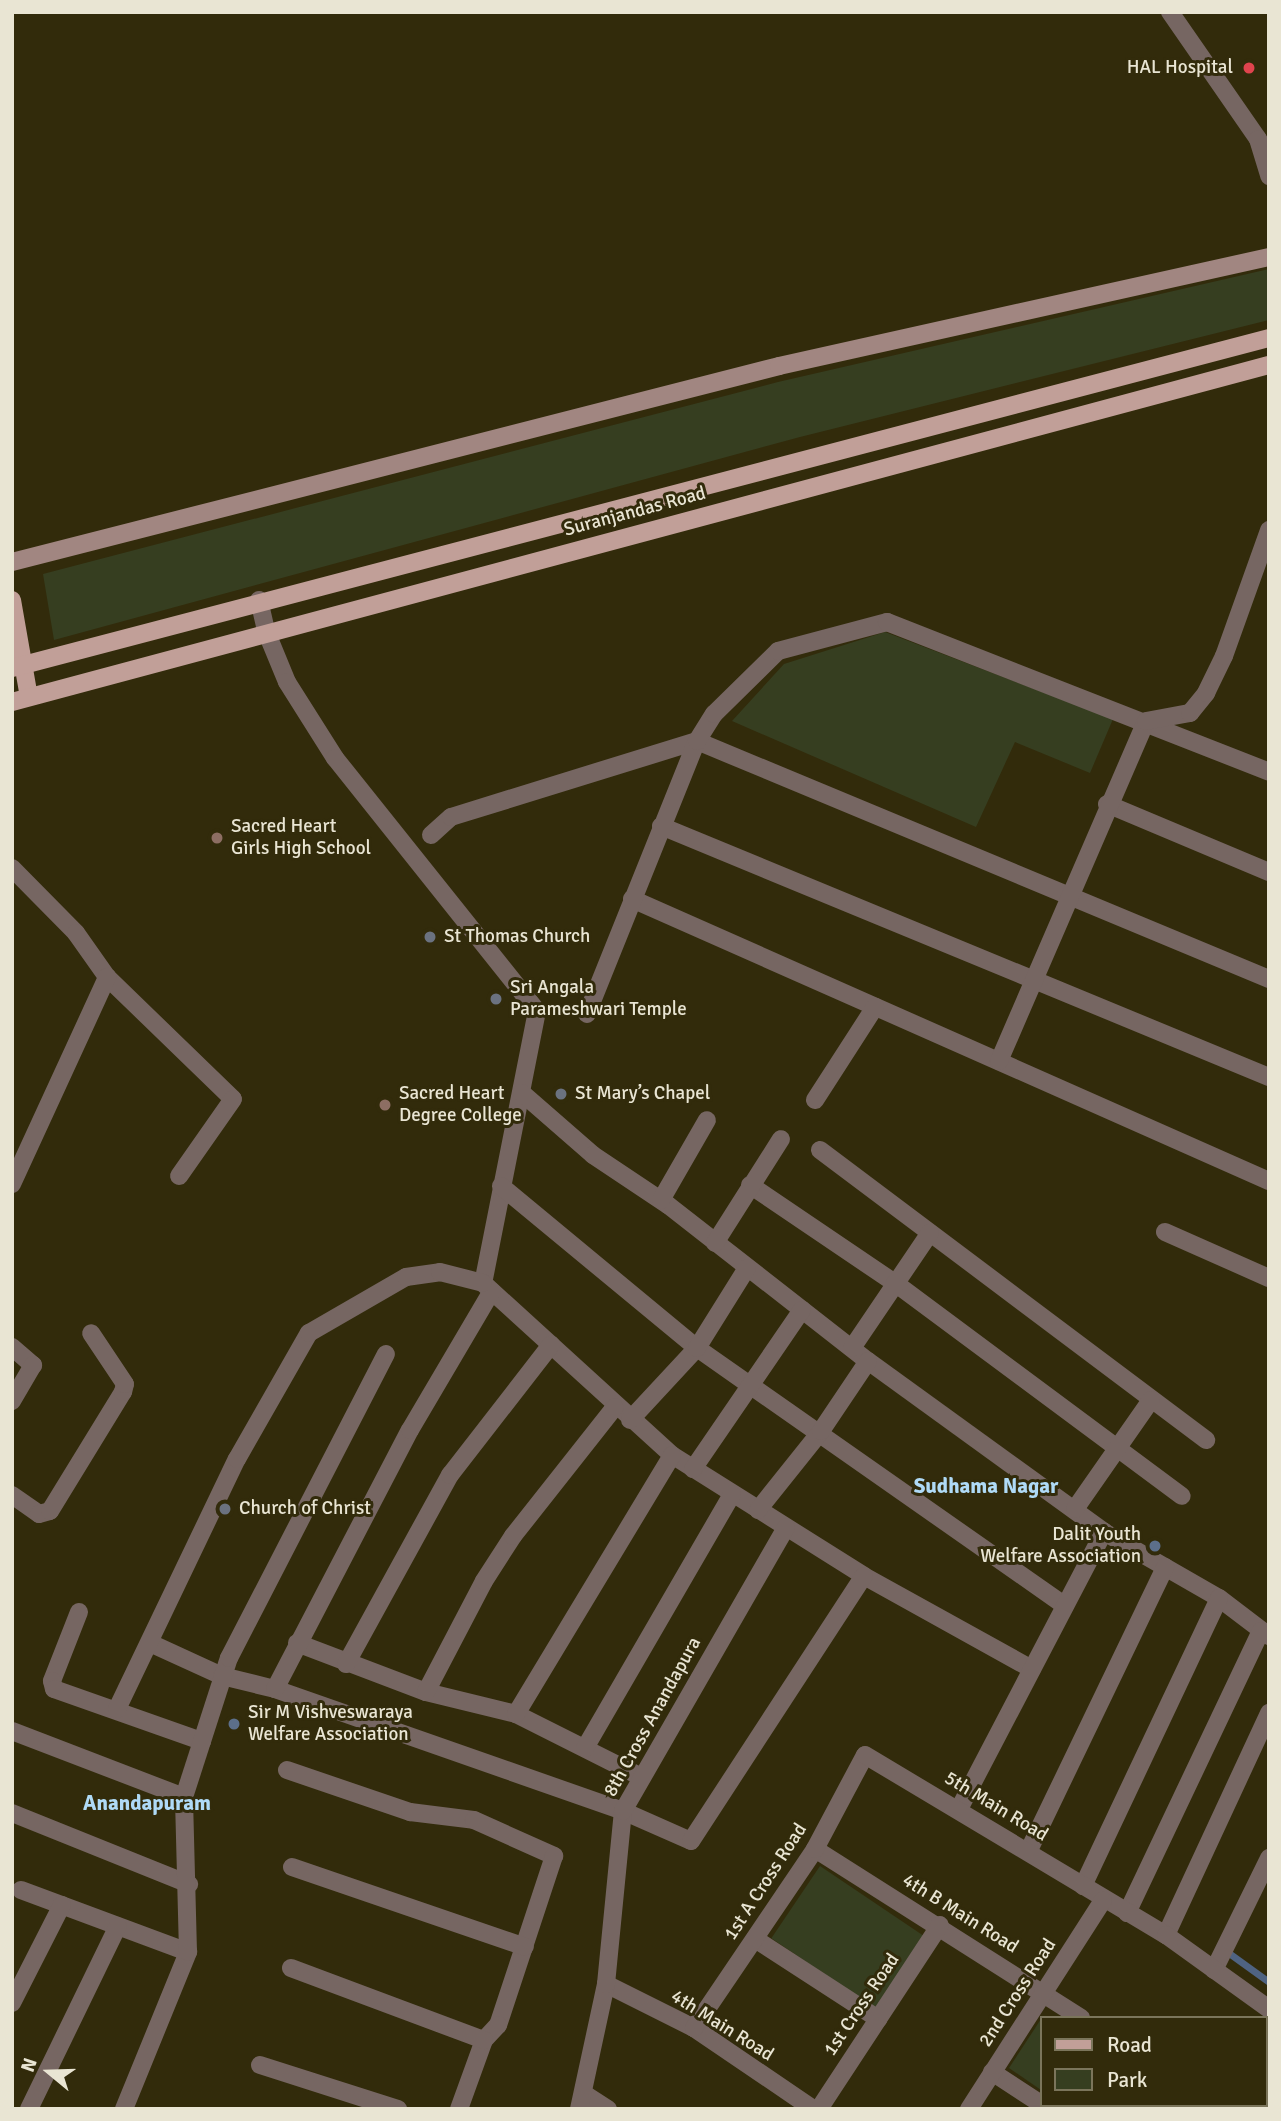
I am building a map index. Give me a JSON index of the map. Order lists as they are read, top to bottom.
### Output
{
  "streets": {
    "main road": ["Suranjandas Road"],
    "street": [
      "8th Cross Anandapura",
      "5th Main Road",
      "1st A Cross Road",
      "4th B Main Road",
      "2nd Cross Road",
      "1st Cross Road",
      "4th Main Road"
    ]
  },
  "crossings": [
    ["8th Cross Anandapura", "4th Main Road"],
    ["5th Main Road", "1st A Cross Road"],
    ["5th Main Road", "2nd Cross Road"],
    ["1st A Cross Road", "4th B Main Road"],
    ["1st A Cross Road", "4th Main Road"],
    ["4th B Main Road", "2nd Cross Road"],
    ["4th B Main Road", "1st Cross Road"]
  ],
  "districts": ["Sudhama Nagar", "Anandapuram"],
  "places": [
    "HAL Hospital",
    "Sacred Heart Girls High School",
    "St Thomas Church",
    "Sri Angala Parameshwari Temple",
    "St Mary’s Chapel",
    "Sacred Heart Degree College",
    "Church of Christ",
    "Dalit Youth Welfare Association",
    "Sir M Vishveswaraya Welfare Association"
  ],
  "legend": ["Road", "Park"],
  "north": "left"
}
